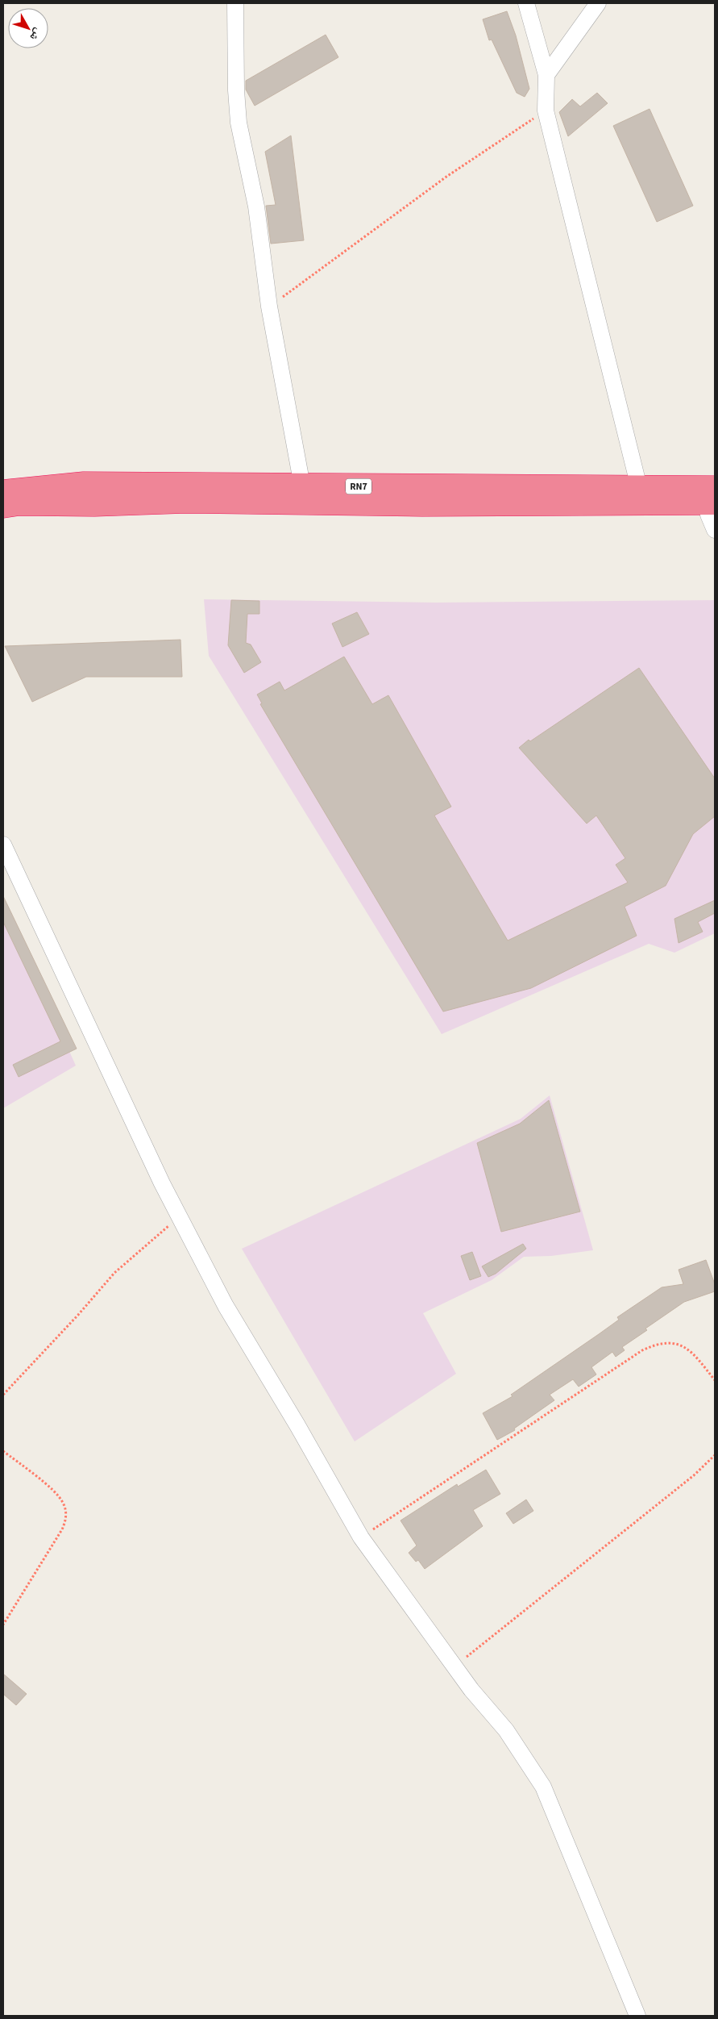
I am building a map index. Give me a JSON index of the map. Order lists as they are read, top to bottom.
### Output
{
  "streets": {
    "highway": ["RN7"]
  },
  "north": "bottom right"
}
